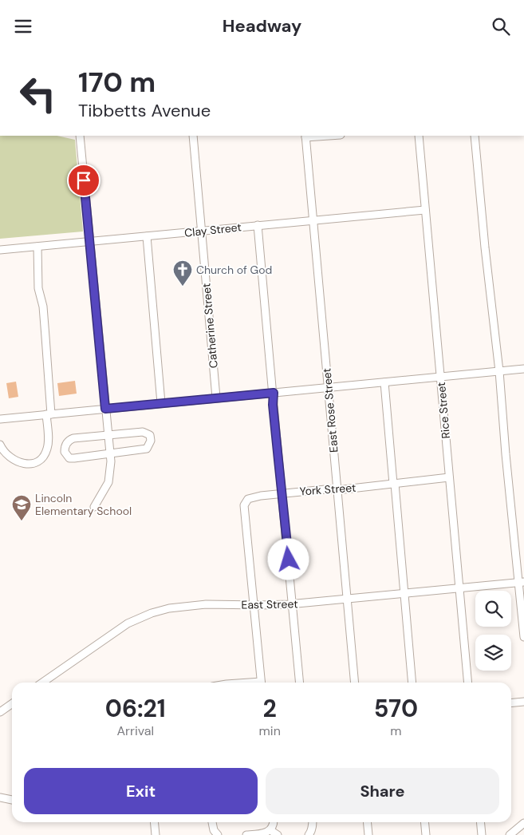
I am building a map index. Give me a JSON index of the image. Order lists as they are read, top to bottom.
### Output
{
  "streets": {
    "street": [
      "Clay Street",
      "Catherine Street",
      "East Rose Street",
      "Rice Street",
      "York Street",
      "East Street"
    ]
  },
  "crossings": [
    ["Clay Street", "Catherine Street"],
    ["Clay Street", "East Rose Street"],
    ["Clay Street", "Rice Street"],
    ["East Rose Street", "York Street"],
    ["East Rose Street", "East Street"],
    ["Rice Street", "York Street"],
    ["Rice Street", "East Street"],
    ["York Street", "East Street"]
  ],
  "places": {
    "church": ["Church of God"],
    "school or university": ["Lincoln Elementary School"]
  },
  "page": {
    "header": "Headway",
    "turn": ["170 m", "Tibbetts Avenue"],
    "eta": [
      "06:21",
      "Arrival",
      "2",
      "min",
      "570",
      "m"
    ],
    "buttons": ["Exit", "Share"]
  }
}
